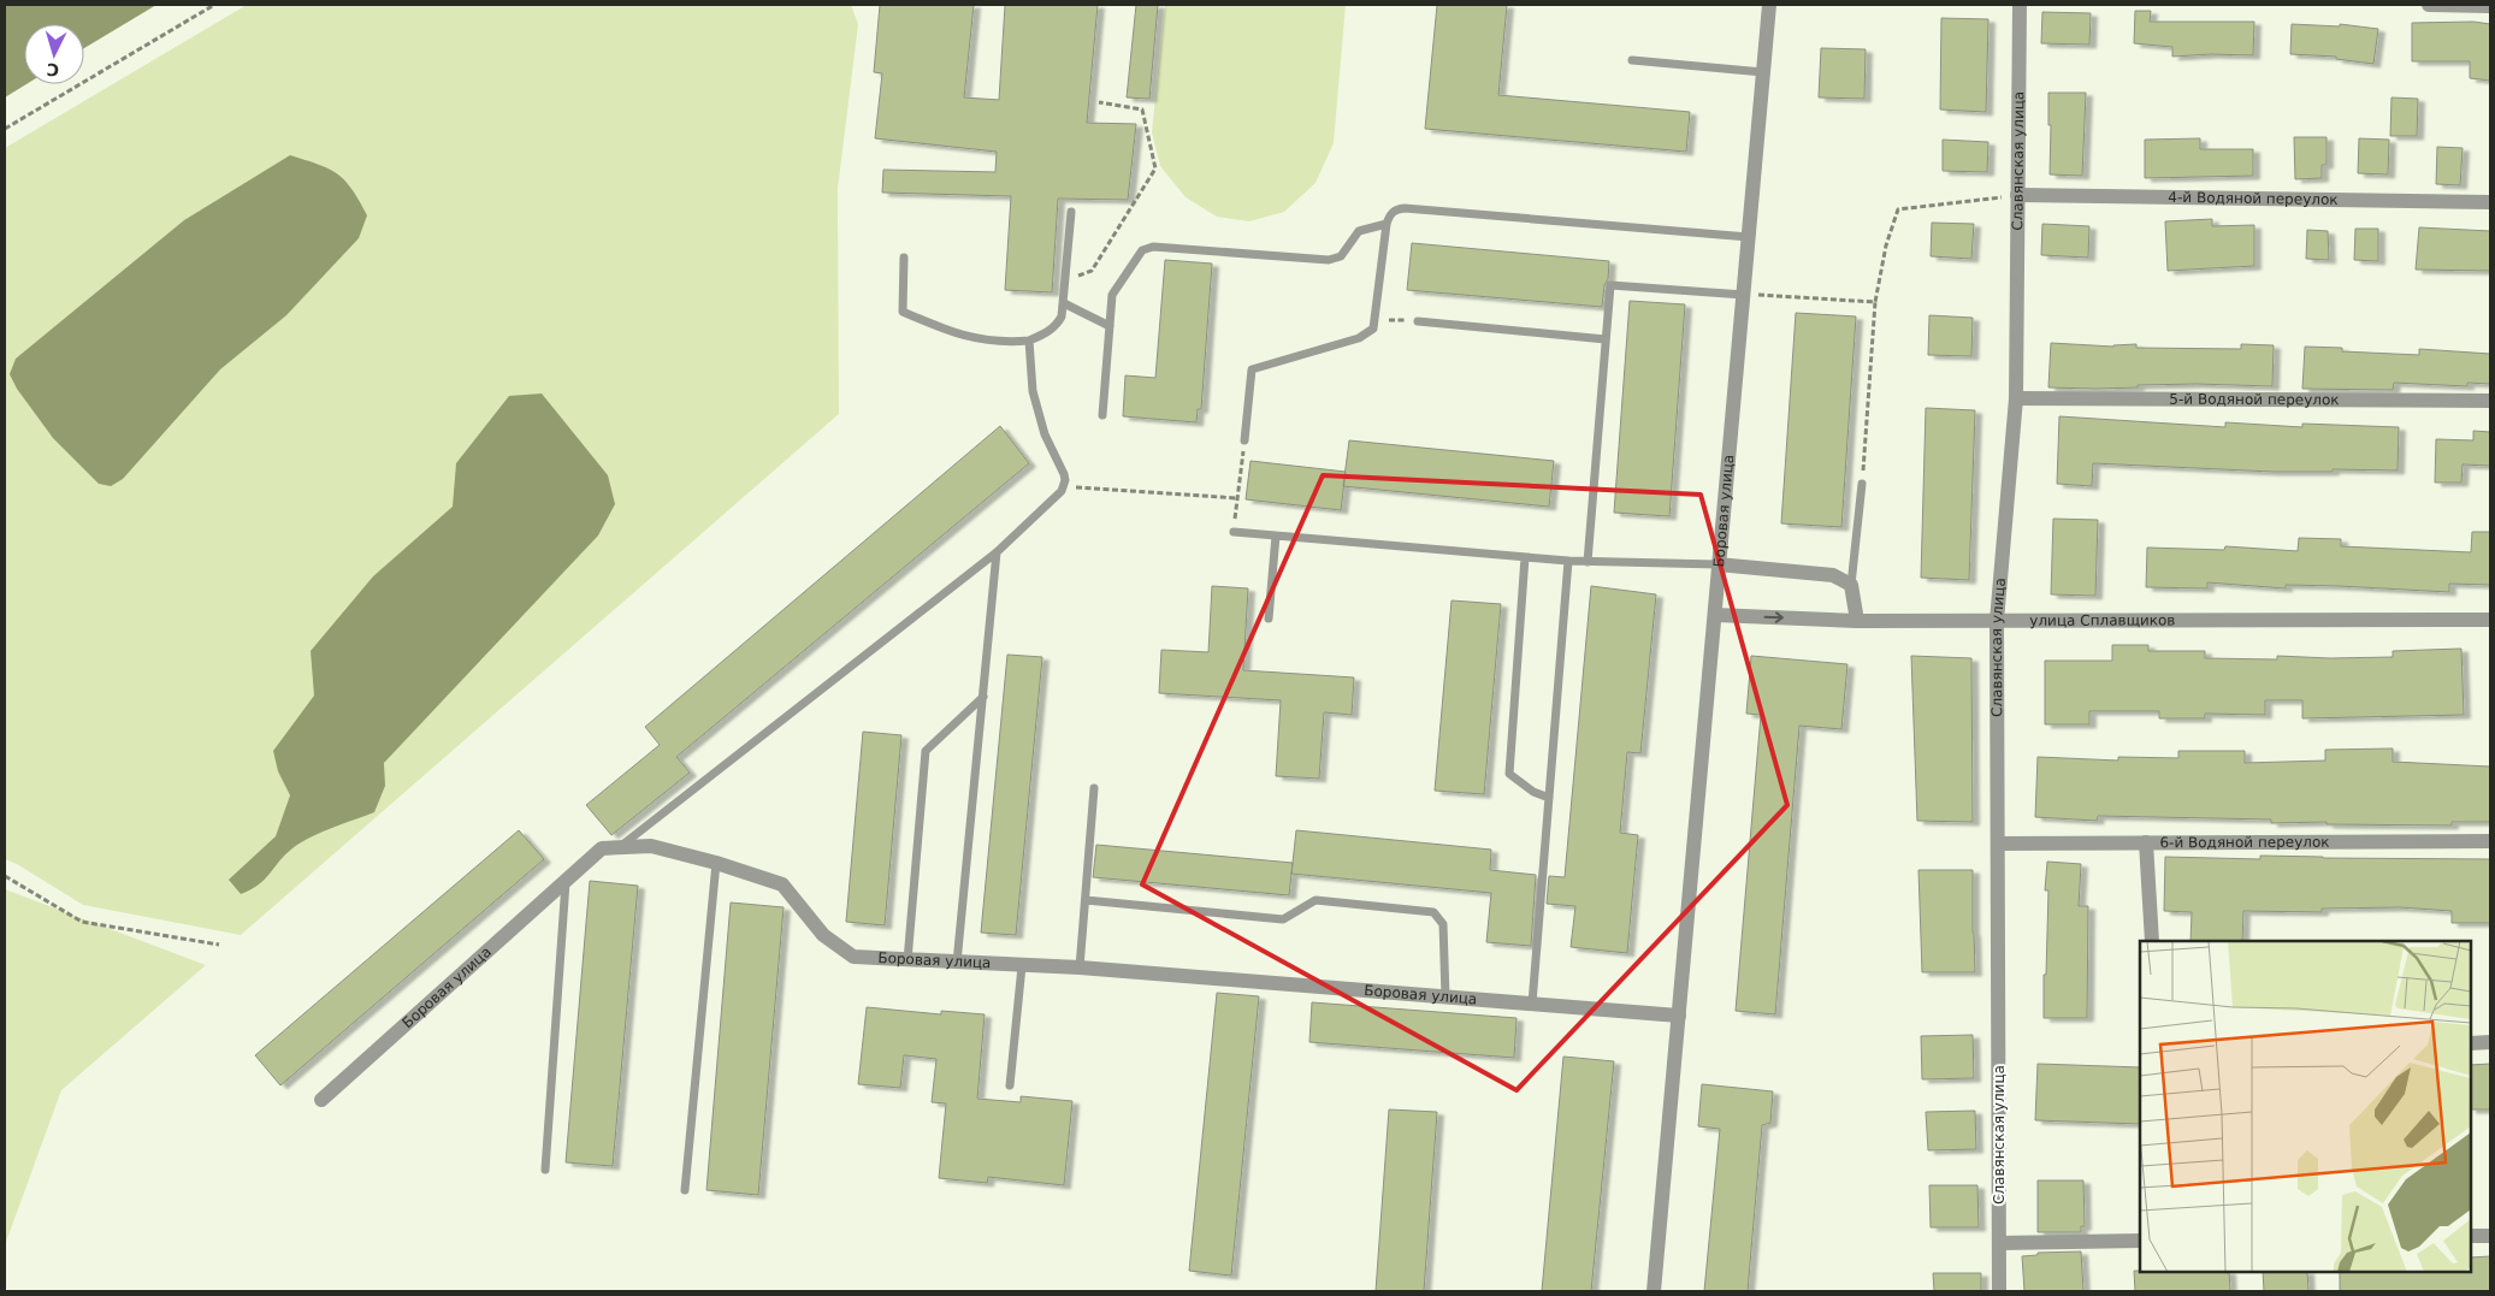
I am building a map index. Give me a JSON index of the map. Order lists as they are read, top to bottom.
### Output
{
  "streets": {
    "street": [
      "Славянская улица",
      "4-й Водяной переулок",
      "5-й Водяной переулок",
      "Боровая улица",
      "улица Сплавщиков",
      "6-й Водяной переулок"
    ]
  },
  "crossings": [
    ["Славянская улица", "4-й Водяной переулок"],
    ["Славянская улица", "5-й Водяной переулок"],
    ["Славянская улица", "улица Сплавщиков"],
    ["Славянская улица", "6-й Водяной переулок"],
    ["Боровая улица", "улица Сплавщиков"]
  ],
  "north": "bottom"
}
